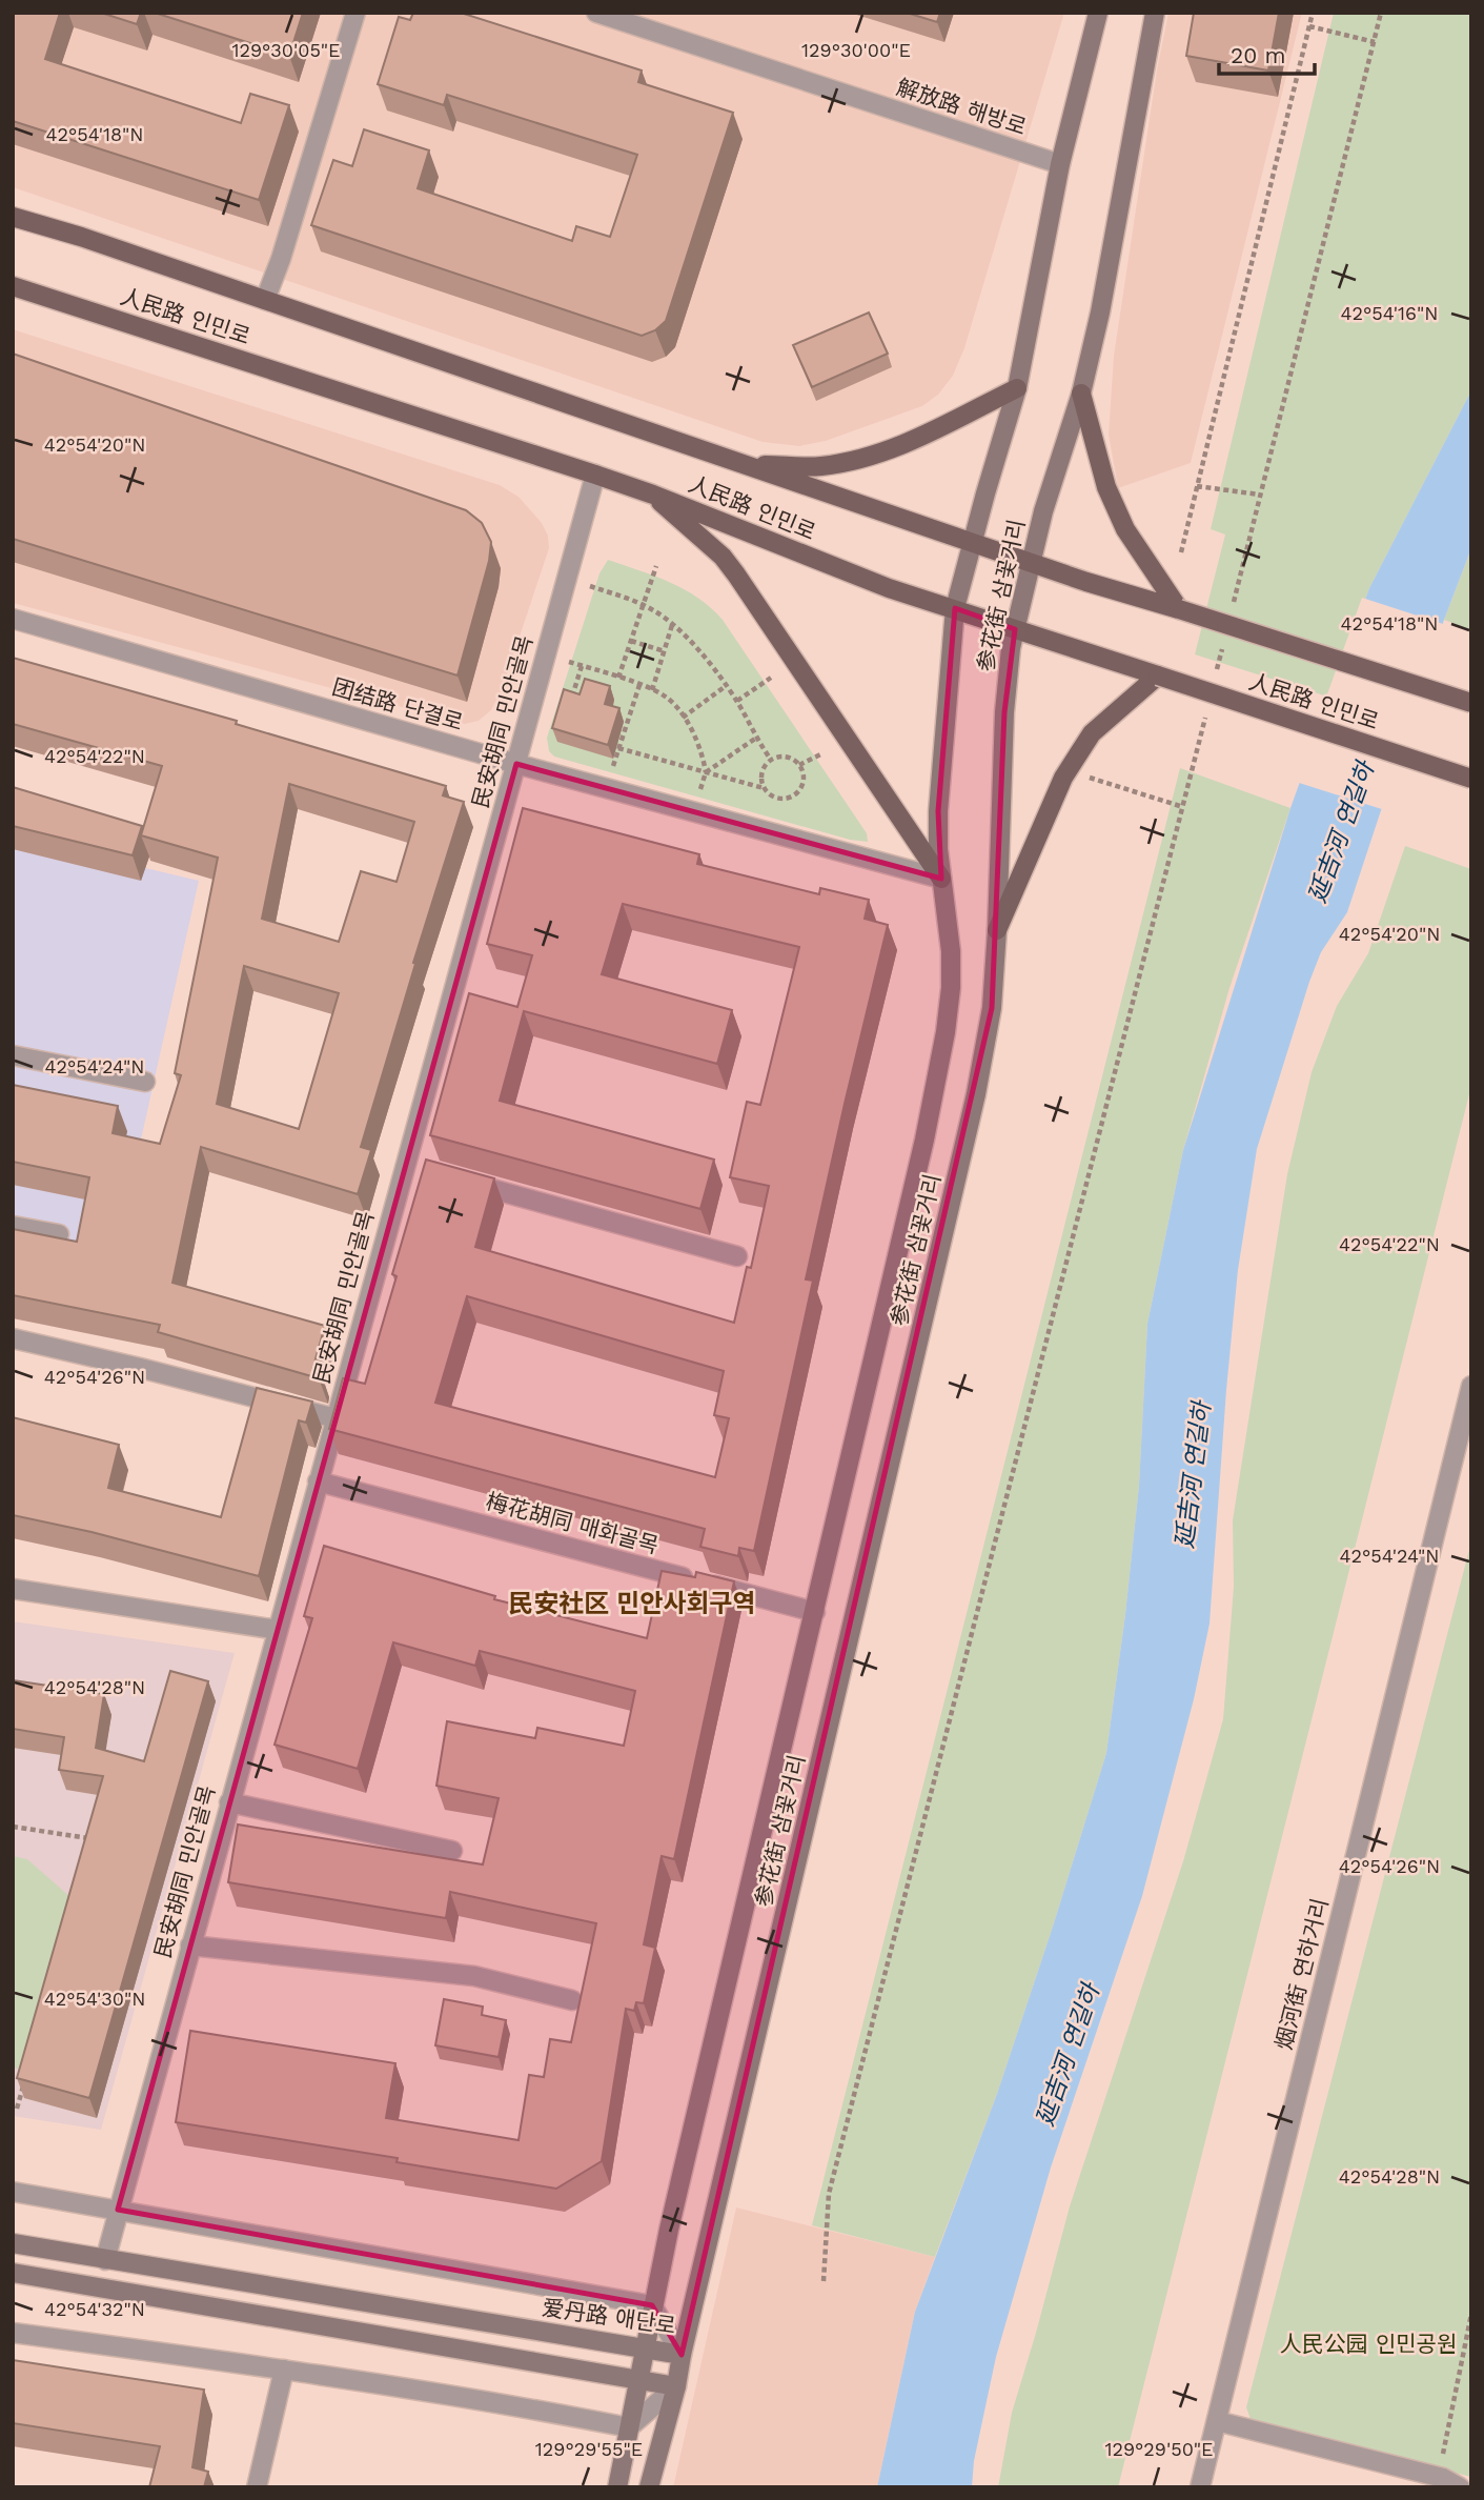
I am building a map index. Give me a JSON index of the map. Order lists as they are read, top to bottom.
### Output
{
  "streets": {
    "main road": ["人民路 인민로", "参花街 삼꽃거리", "爱丹路 애단로"],
    "street": [
      "解放路 해방로",
      "团结路 단결로",
      "民安胡同 민안골목",
      "梅花胡同 매화골목",
      "烟河街 연하거리"
    ]
  },
  "crossings": [
    ["解放路 해방로", "参花街 삼꽃거리"],
    ["人民路 인민로", "参花街 삼꽃거리"],
    ["人民路 인민로", "民安胡同 민안골목"],
    ["参花街 삼꽃거리", "团结路 단결로"],
    ["参花街 삼꽃거리", "梅花胡同 매화골목"],
    ["参花街 삼꽃거리", "爱丹路 애단로"],
    ["团结路 단결로", "民安胡同 민안골목"],
    ["民安胡同 민안골목", "梅花胡同 매화골목"],
    ["民安胡同 민안골목", "爱丹路 애단로"]
  ],
  "districts": ["民安社区 민안사회구역"],
  "water": ["延吉河 연길하"],
  "parks": ["人民公园 인민공원"],
  "scale_bar": "20 m",
  "coordinates": [
    "129°30'05\"E",
    "129°30'00\"E",
    "42°54'18\"N",
    "42°54'16\"N",
    "42°54'20\"N",
    "42°54'22\"N",
    "42°54'24\"N",
    "42°54'26\"N",
    "42°54'28\"N",
    "42°54'30\"N",
    "42°54'32\"N",
    "129°29'55\"E",
    "129°29'50\"E"
  ]
}
